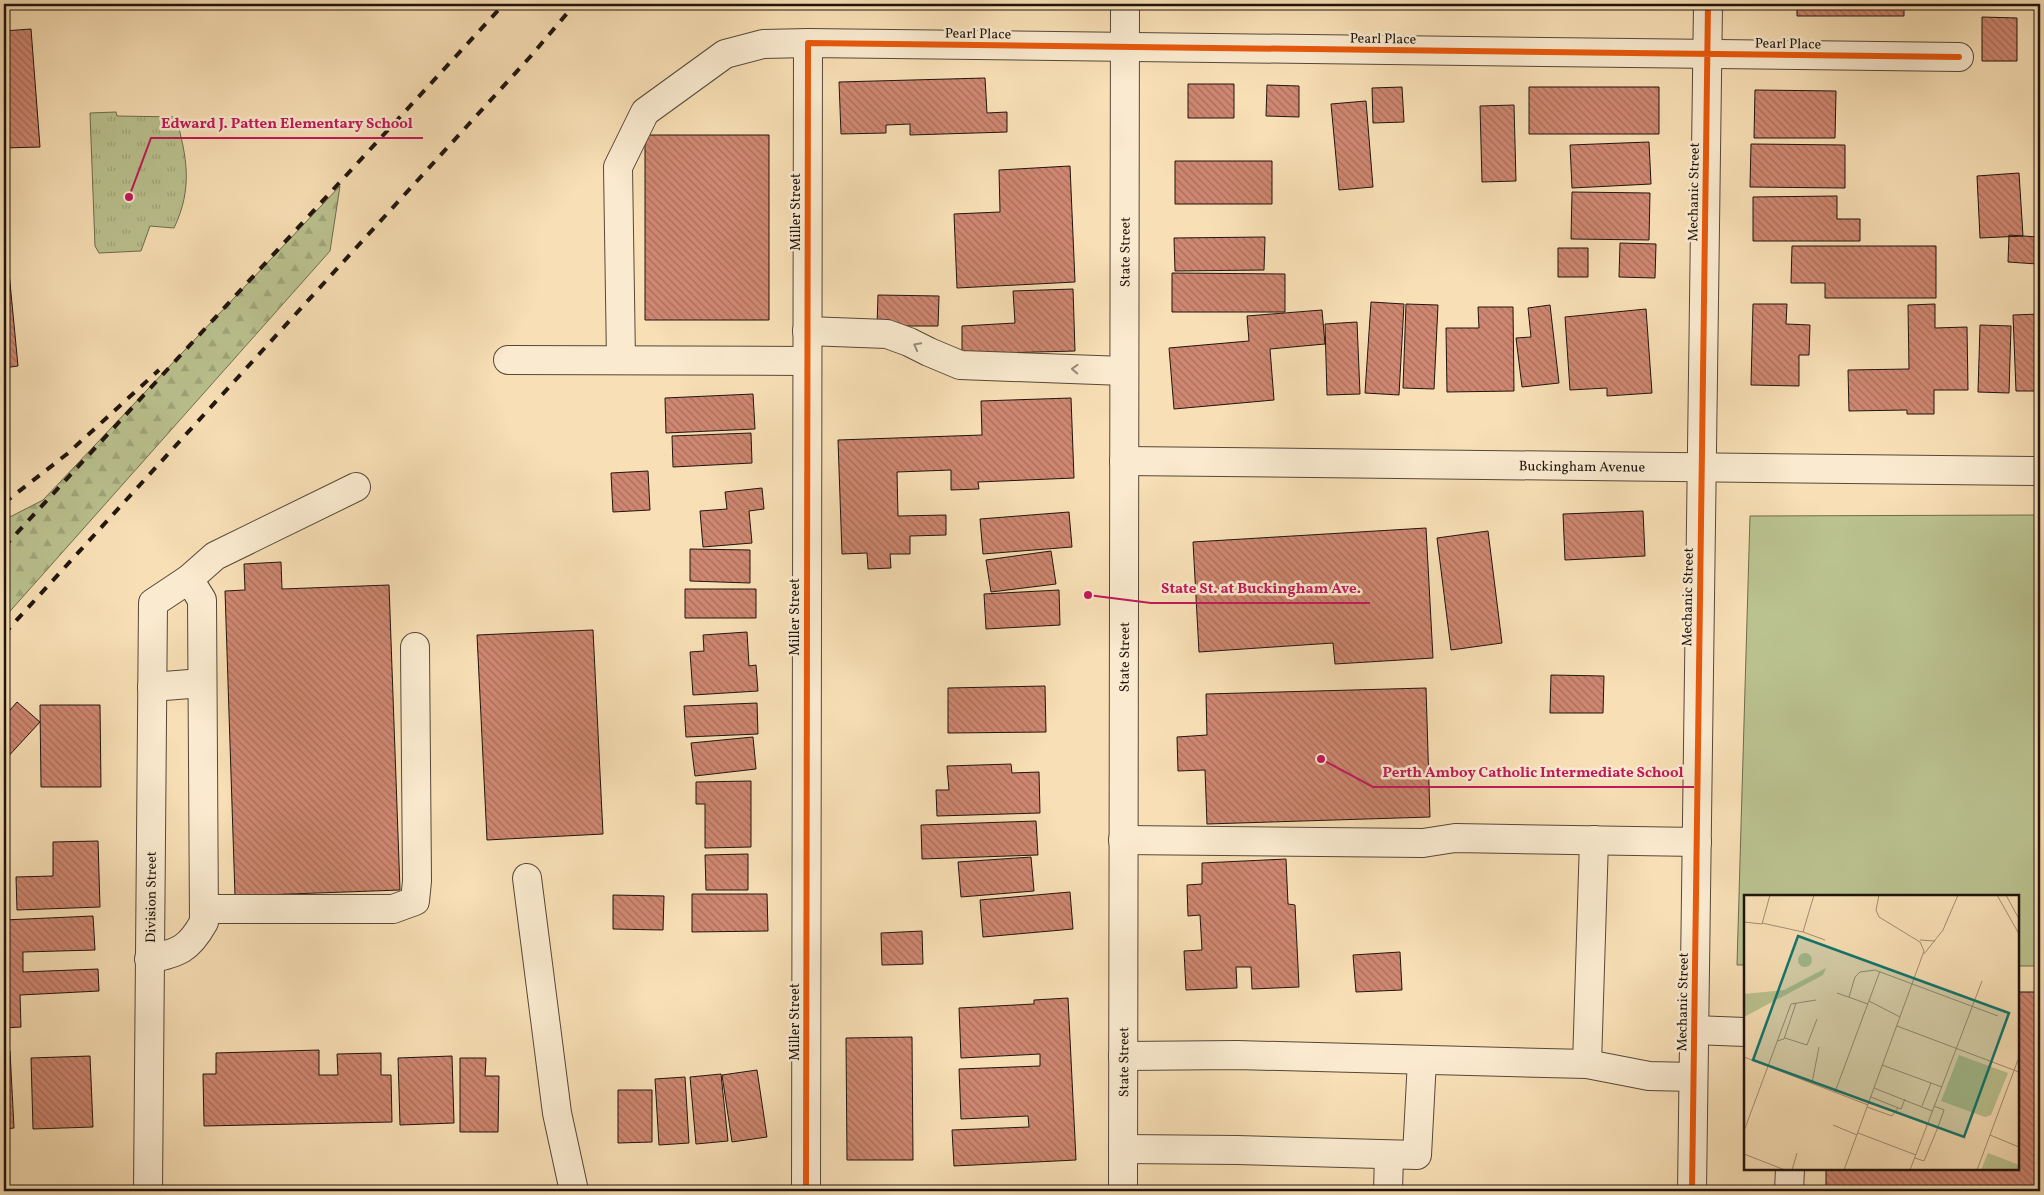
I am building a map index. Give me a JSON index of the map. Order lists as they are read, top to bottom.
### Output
{
  "streets": {
    "street": [
      "Pearl Place",
      "Mechanic Street",
      "Miller Street",
      "State Street",
      "Buckingham Avenue",
      "Division Street"
    ]
  },
  "crossings": [
    ["Pearl Place", "Mechanic Street"],
    ["Pearl Place", "Miller Street"],
    ["Pearl Place", "State Street"],
    ["Mechanic Street", "Buckingham Avenue"],
    ["State Street", "Buckingham Avenue"]
  ],
  "places": ["Edward J. Patten Elementary School", "State St. at Buckingham Ave.", "Perth Amboy Catholic Intermediate School"]
}
